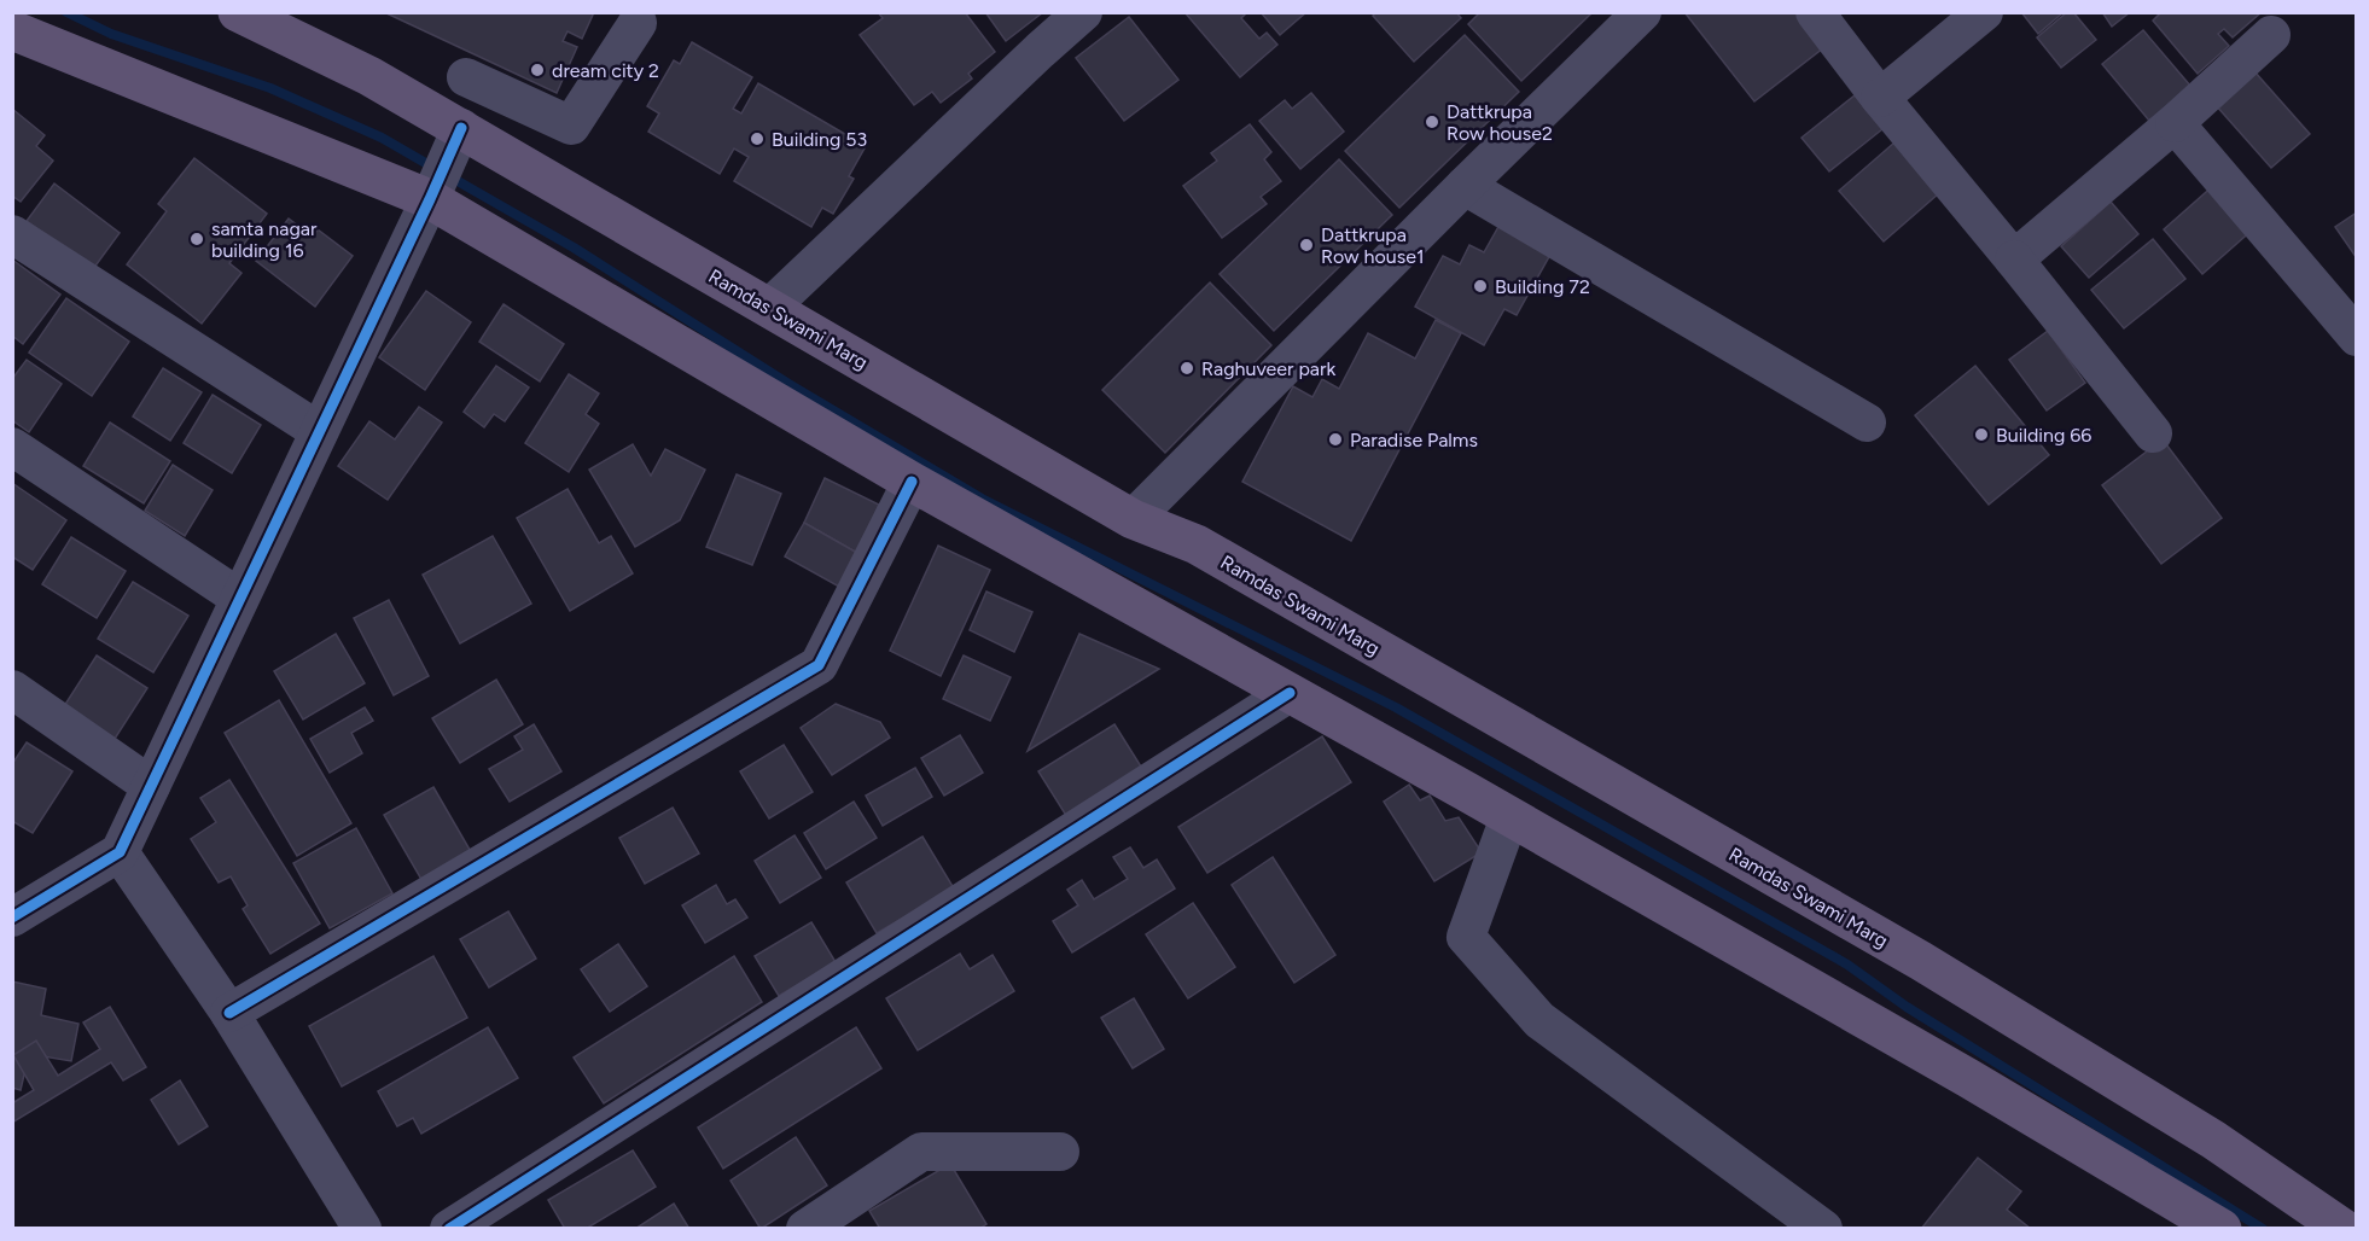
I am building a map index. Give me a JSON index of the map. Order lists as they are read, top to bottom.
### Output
{
  "streets": {
    "main road": ["Ramdas Swami Marg"]
  },
  "places": [
    "dream city 2",
    "Dattkrupa Row house2",
    "Building 53",
    "samta nagar building 16",
    "Dattkrupa Row house1",
    "Building 72",
    "Raghuveer park",
    "Building 66",
    "Paradise Palms"
  ]
}
